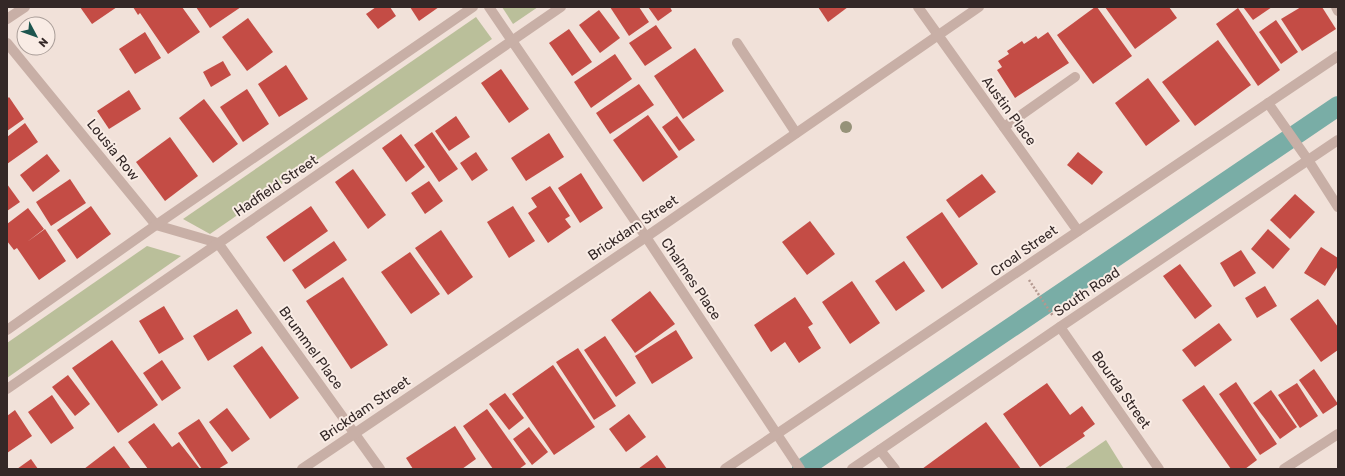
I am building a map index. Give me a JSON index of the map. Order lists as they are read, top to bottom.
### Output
{
  "streets": {
    "street": [
      "Austin Place",
      "Lousia Row",
      "Hadfield Street",
      "Brickdam Street",
      "Croal Street",
      "Chalmes Place",
      "South Road",
      "Brummel Place",
      "Bourda Street"
    ]
  },
  "crossings": [
    ["Austin Place", "Brickdam Street"],
    ["Austin Place", "Croal Street"],
    ["Hadfield Street", "Chalmes Place"],
    ["Hadfield Street", "Brummel Place"],
    ["Brickdam Street", "Chalmes Place"],
    ["Brickdam Street", "Brummel Place"],
    ["Croal Street", "Chalmes Place"],
    ["South Road", "Bourda Street"]
  ],
  "north": "bottom right"
}
